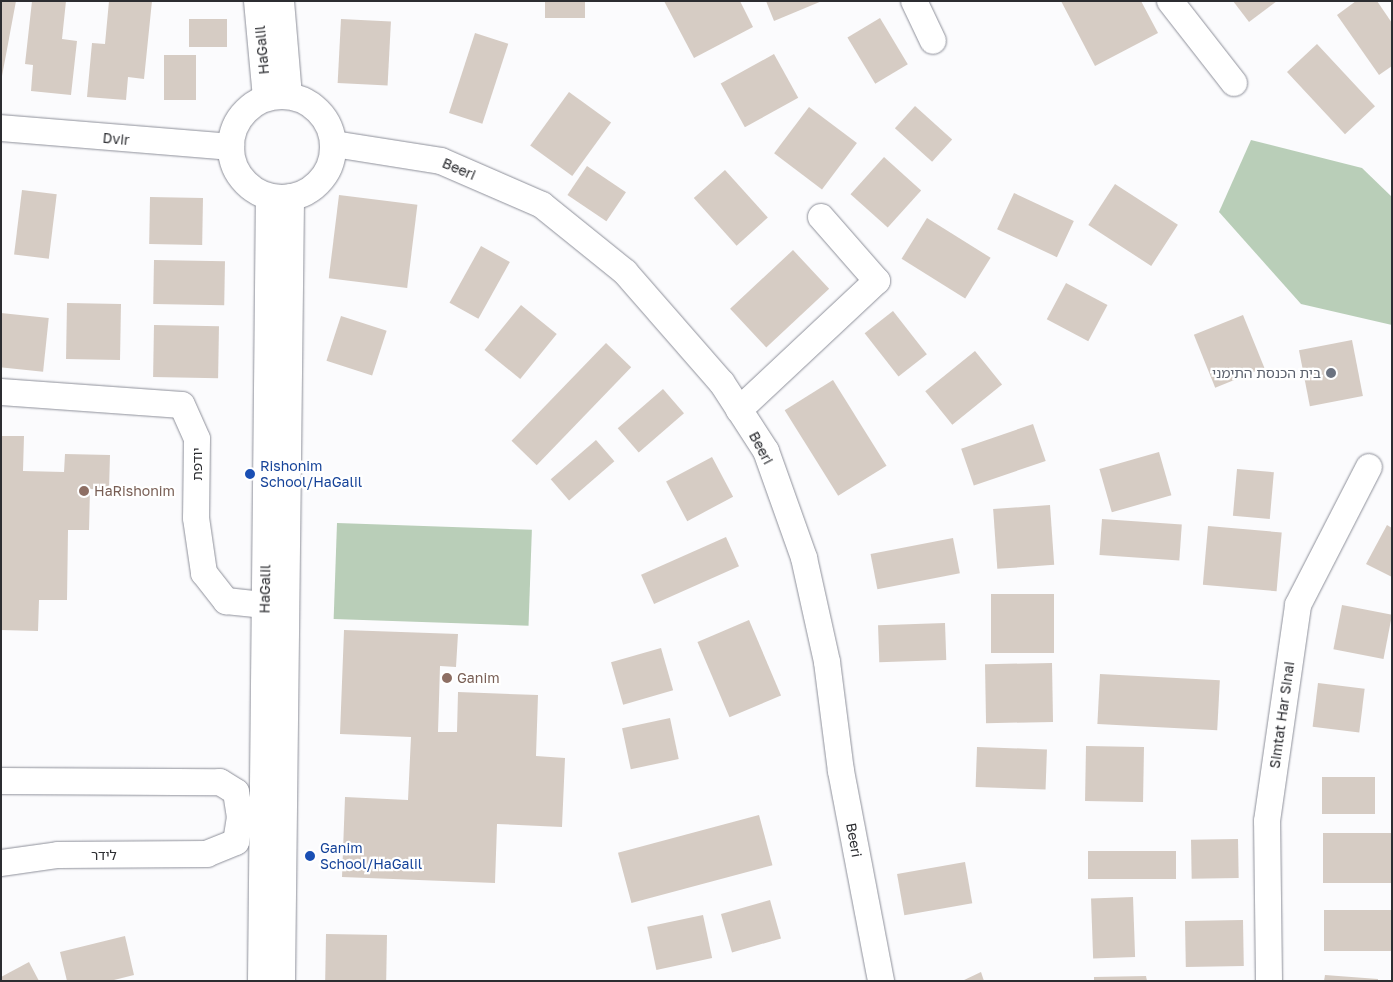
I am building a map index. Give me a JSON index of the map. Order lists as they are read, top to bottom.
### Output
{
  "streets": {
    "street": [
      "HaGalil",
      "Dvir",
      "Beeri",
      "יודפת",
      "Simtat Har Sinai",
      "לידר"
    ]
  },
  "crossings": [
    ["HaGalil", "Dvir"],
    ["HaGalil", "Beeri"],
    ["HaGalil", "יודפת"],
    ["Dvir", "Beeri"]
  ],
  "places": [
    "בית הכנסת התימני",
    "Rishonim School/HaGalil",
    "HaRishonim",
    "Ganim",
    "Ganim School/HaGalil"
  ]
}
